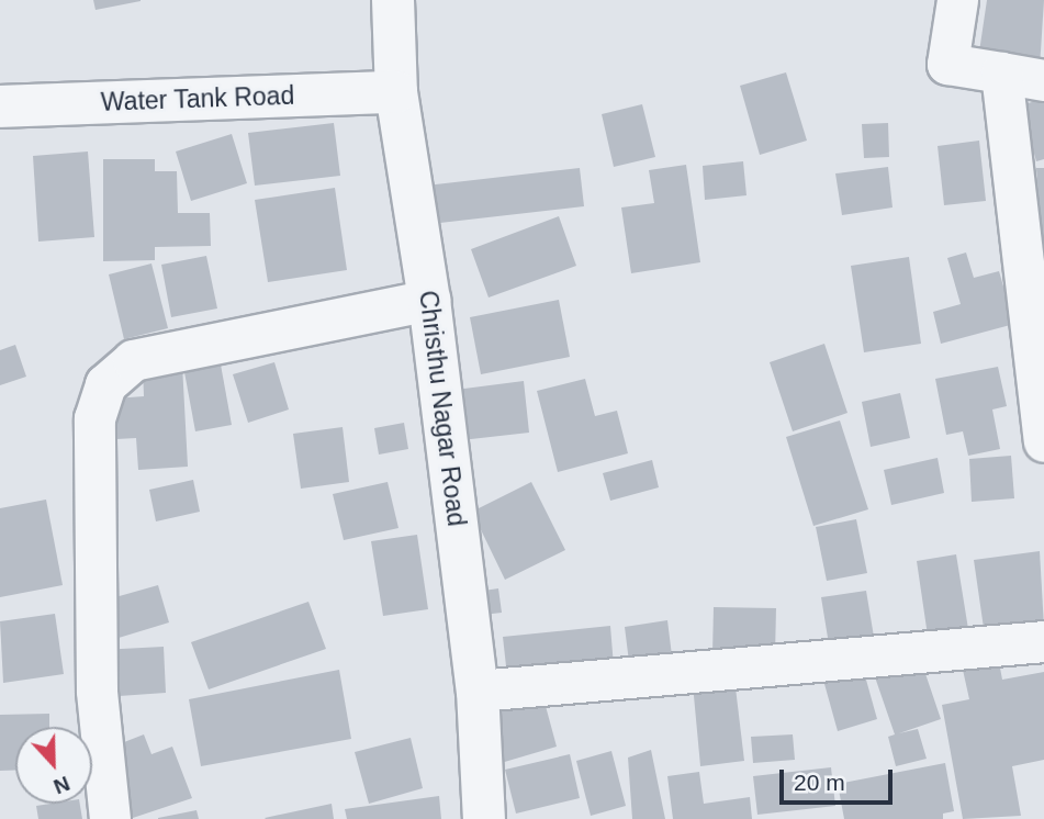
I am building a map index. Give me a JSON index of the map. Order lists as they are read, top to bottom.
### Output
{
  "streets": {
    "street": ["Water Tank Road", "Christhu Nagar Road"]
  },
  "crossings": [
    ["Water Tank Road", "Christhu Nagar Road"]
  ],
  "scale_bar": "20 m",
  "north": "bottom"
}
